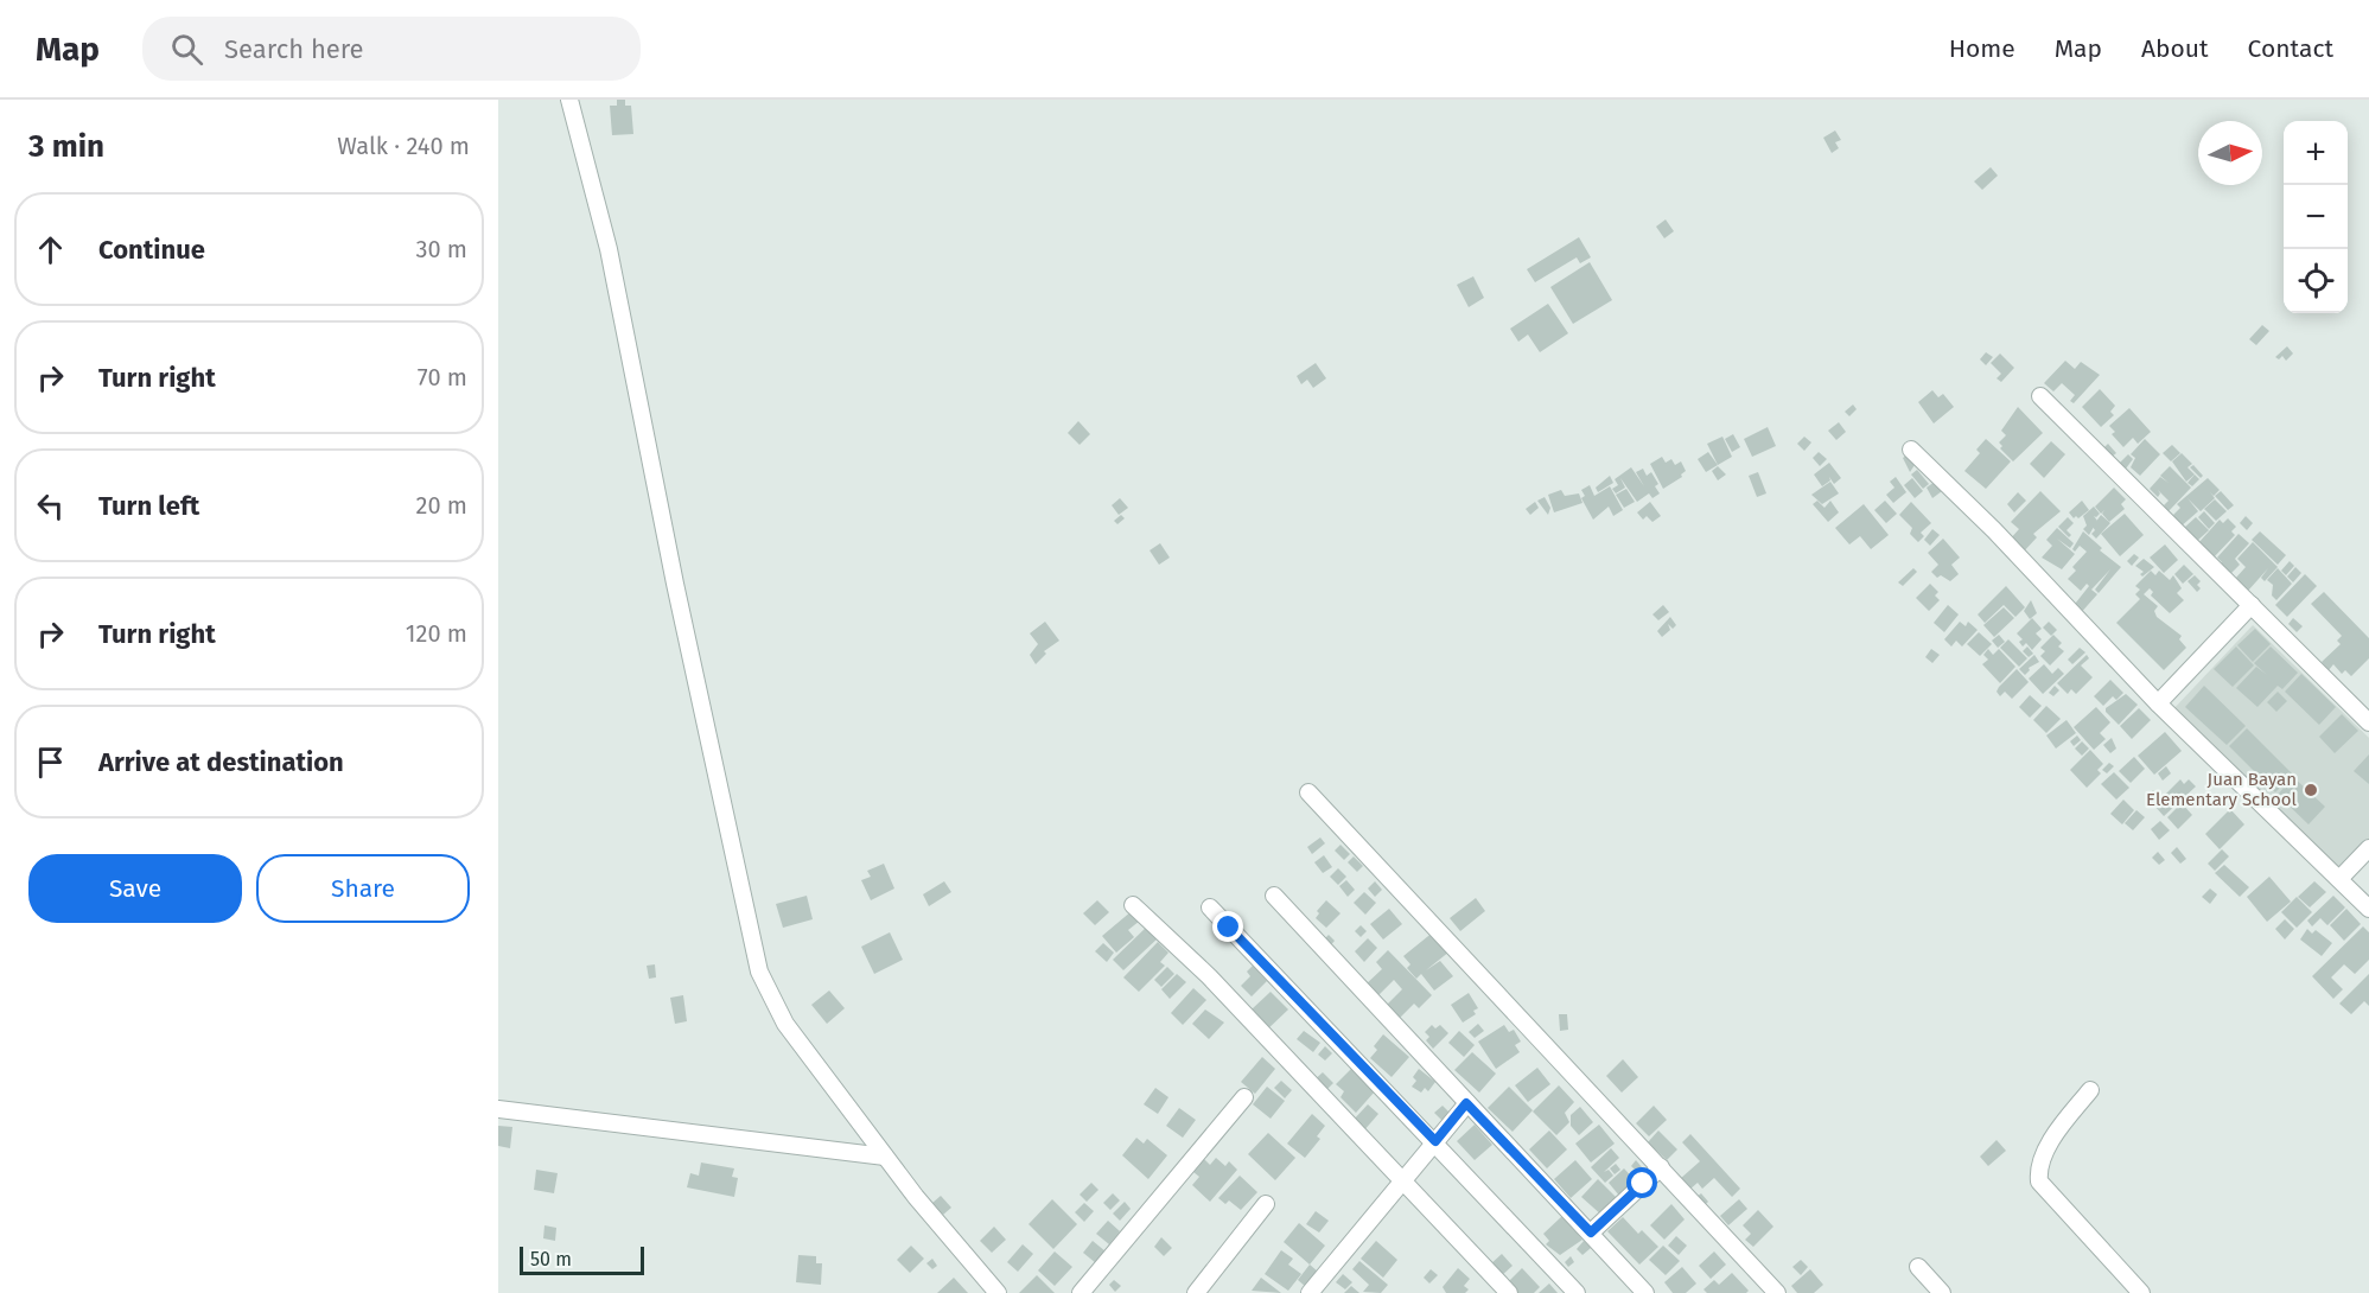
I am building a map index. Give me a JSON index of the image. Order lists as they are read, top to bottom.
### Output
{
  "places": ["Juan Bayan Elementary School"],
  "scale_bar": "50 m",
  "north": "right",
  "page": {
    "header": "Map",
    "search": "Search here",
    "nav": [
      "Home",
      "Map",
      "About",
      "Contact"
    ],
    "heading": ["3 min", "Walk · 240 m"],
    "map_buttons": ["+", "−"],
    "list": [
      ["Continue", "30 m"],
      ["Turn right", "70 m"],
      ["Turn left", "20 m"],
      ["Turn right", "120 m"],
      "Arrive at destination"
    ],
    "buttons": ["Save", "Share"],
    "scale": "50 m"
  }
}
